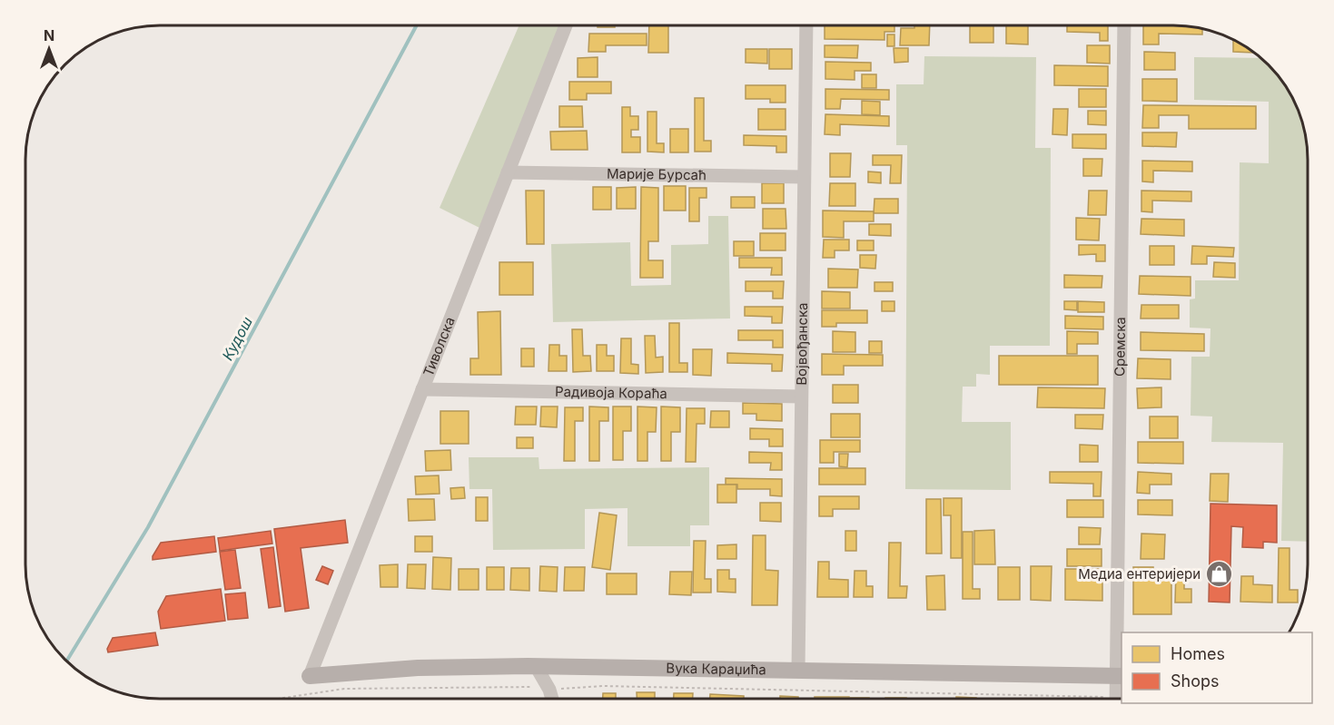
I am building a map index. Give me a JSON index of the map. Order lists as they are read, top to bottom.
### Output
{
  "streets": {
    "main road": ["Вука Караџића"],
    "street": [
      "Марије Бурсаћ",
      "Војвођанска",
      "Тиволска",
      "Сремска",
      "Радивоја Кораћа"
    ]
  },
  "crossings": [
    ["Марије Бурсаћ", "Војвођанска"],
    ["Марије Бурсаћ", "Тиволска"],
    ["Војвођанска", "Радивоја Кораћа"],
    ["Војвођанска", "Вука Караџића"],
    ["Тиволска", "Радивоја Кораћа"],
    ["Тиволска", "Вука Караџића"],
    ["Сремска", "Вука Караџића"]
  ],
  "water": ["Кудош"],
  "places": {
    "shop": ["Медиа ентеријери"]
  },
  "legend": ["Homes", "Shops"],
  "north": "top"
}
